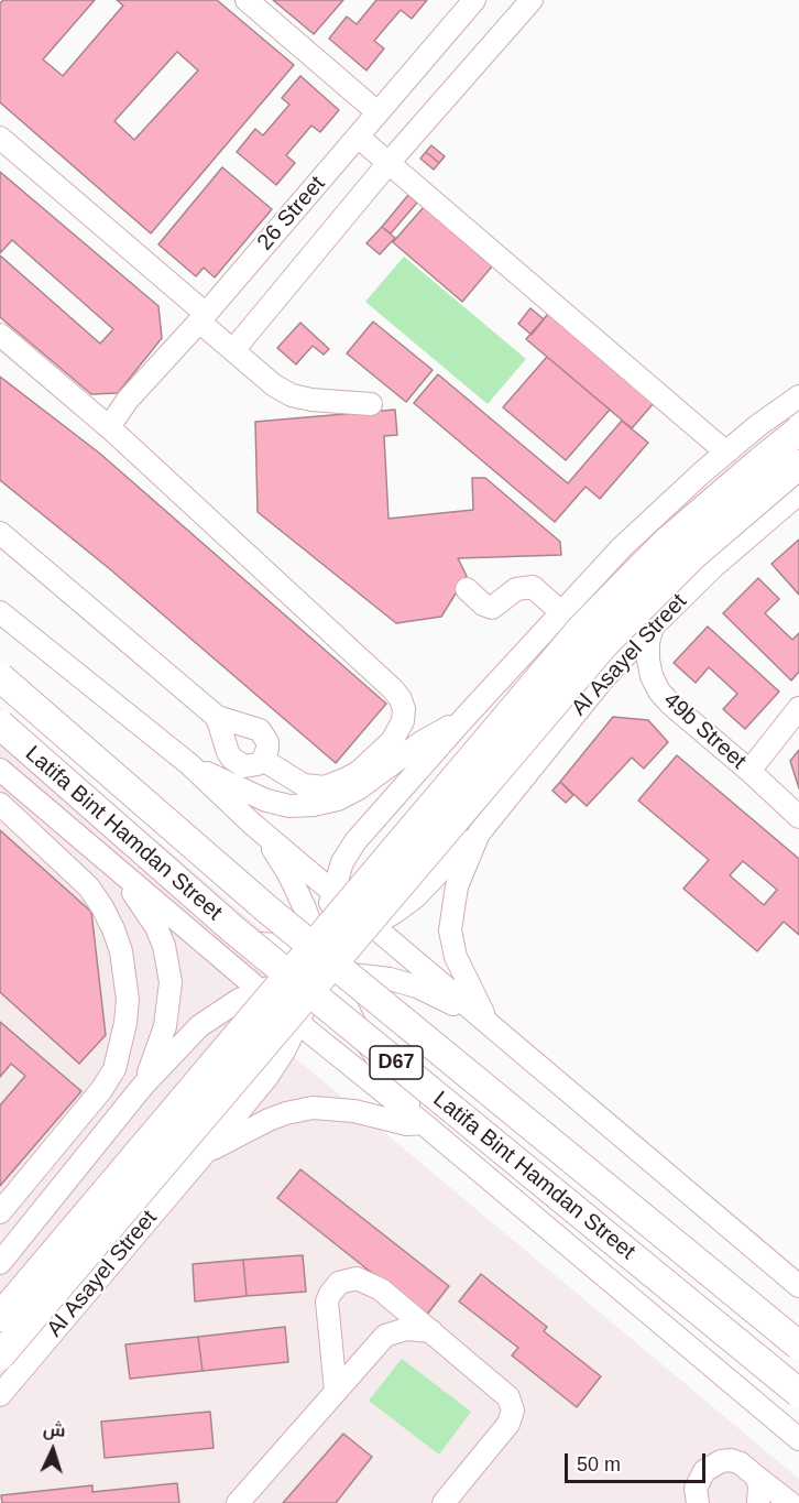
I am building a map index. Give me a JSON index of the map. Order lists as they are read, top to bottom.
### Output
{
  "streets": {
    "main road": ["Latifa Bint Hamdan Street", "D67"],
    "street": ["26 Street", "Al Asayel Street", "49b Street"]
  },
  "crossings": [
    ["Al Asayel Street", "49b Street"]
  ],
  "scale_bar": "50 m",
  "north": "top"
}
